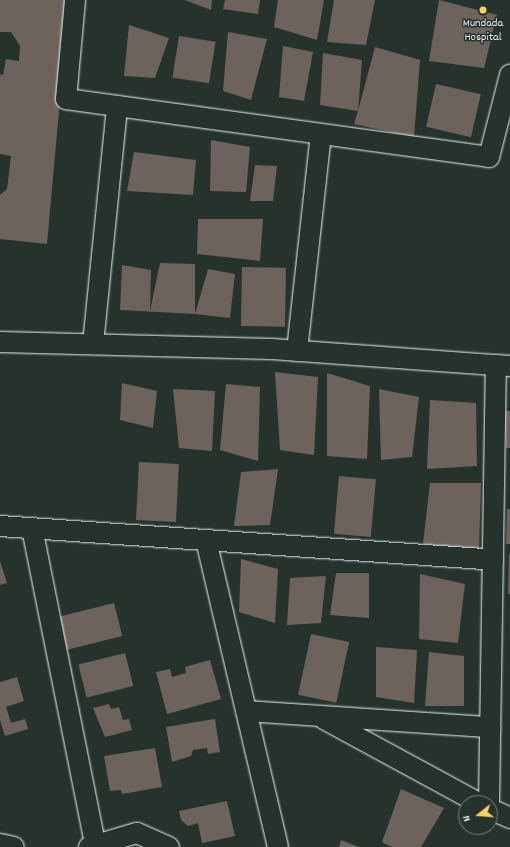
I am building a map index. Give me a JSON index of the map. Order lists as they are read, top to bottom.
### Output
{
  "places": ["Mundada Hospital"],
  "north": "left"
}
